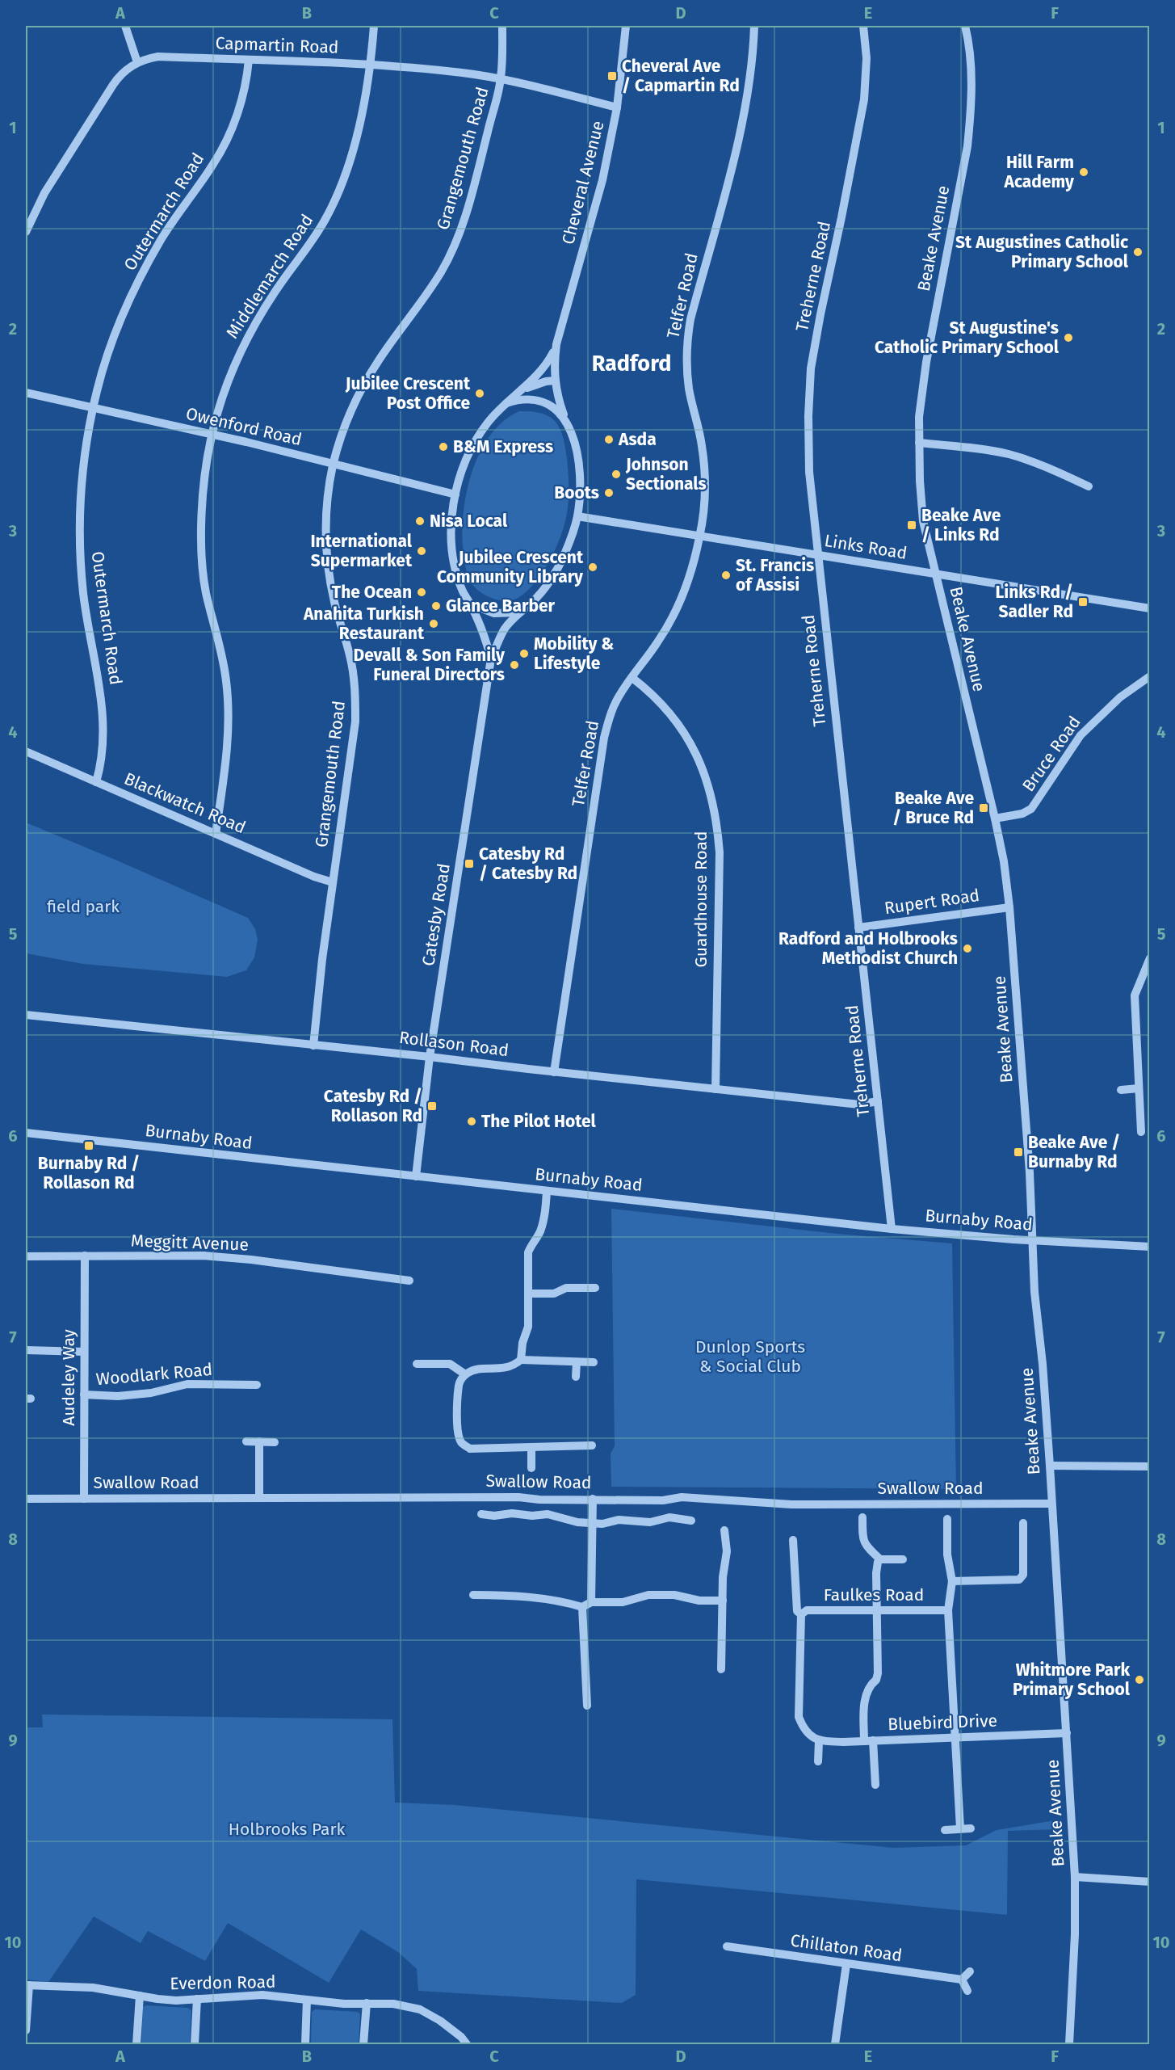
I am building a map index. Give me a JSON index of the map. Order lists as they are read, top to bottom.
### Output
{
  "streets": {
    "street": [
      "Capmartin Road",
      "Grangemouth Road",
      "Cheveral Avenue",
      "Outermarch Road",
      "Beake Avenue",
      "Middlemarch Road",
      "Treherne Road",
      "Telfer Road",
      "Owenford Road",
      "Links Road",
      "Bruce Road",
      "Blackwatch Road",
      "Guardhouse Road",
      "Rupert Road",
      "Catesby Road",
      "Rollason Road",
      "Burnaby Road",
      "Meggitt Avenue",
      "Woodlark Road",
      "Audeley Way",
      "Swallow Road",
      "Faulkes Road",
      "Bluebird Drive",
      "Chillaton Road",
      "Everdon Road"
    ]
  },
  "crossings": [
    ["Capmartin Road", "Grangemouth Road"],
    ["Capmartin Road", "Cheveral Avenue"],
    ["Capmartin Road", "Outermarch Road"],
    ["Capmartin Road", "Middlemarch Road"],
    ["Grangemouth Road", "Owenford Road"],
    ["Grangemouth Road", "Blackwatch Road"],
    ["Grangemouth Road", "Rollason Road"],
    ["Cheveral Avenue", "Owenford Road"],
    ["Cheveral Avenue", "Links Road"],
    ["Cheveral Avenue", "Catesby Road"],
    ["Outermarch Road", "Owenford Road"],
    ["Outermarch Road", "Blackwatch Road"],
    ["Beake Avenue", "Links Road"],
    ["Beake Avenue", "Bruce Road"],
    ["Beake Avenue", "Rupert Road"],
    ["Beake Avenue", "Burnaby Road"],
    ["Beake Avenue", "Swallow Road"],
    ["Beake Avenue", "Bluebird Drive"],
    ["Middlemarch Road", "Owenford Road"],
    ["Middlemarch Road", "Blackwatch Road"],
    ["Treherne Road", "Links Road"],
    ["Treherne Road", "Rupert Road"],
    ["Treherne Road", "Rollason Road"],
    ["Treherne Road", "Burnaby Road"],
    ["Telfer Road", "Links Road"],
    ["Telfer Road", "Guardhouse Road"],
    ["Telfer Road", "Rollason Road"],
    ["Owenford Road", "Catesby Road"],
    ["Links Road", "Catesby Road"],
    ["Guardhouse Road", "Rollason Road"],
    ["Catesby Road", "Rollason Road"],
    ["Catesby Road", "Burnaby Road"],
    ["Meggitt Avenue", "Audeley Way"],
    ["Woodlark Road", "Audeley Way"],
    ["Audeley Way", "Swallow Road"]
  ],
  "districts": ["Radford"],
  "parks": ["field park", "Dunlop Sports & Social Club", "Holbrooks Park"],
  "places": {
    "transit": [
      "Cheveral Ave / Capmartin Rd",
      "Beake Ave / Links Rd",
      "Links Rd / Sadler Rd",
      "Beake Ave / Bruce Rd",
      "Catesby Rd / Catesby Rd",
      "Catesby Rd / Rollason Rd",
      "Burnaby Rd / Rollason Rd",
      "Beake Ave / Burnaby Rd"
    ],
    "other": [
      "Hill Farm Academy",
      "St Augustines Catholic Primary School",
      "St Augustine's Catholic Primary School",
      "Jubilee Crescent Post Office",
      "Asda",
      "B&M Express",
      "Johnson Sectionals",
      "Boots",
      "Nisa Local",
      "International Supermarket",
      "Jubilee Crescent Community Library",
      "St. Francis of Assisi",
      "The Ocean",
      "Glance Barber",
      "Anahita Turkish Restaurant",
      "Mobility & Lifestyle",
      "Devall & Son Family Funeral Directors",
      "Radford and Holbrooks Methodist Church",
      "The Pilot Hotel",
      "Whitmore Park Primary School"
    ]
  },
  "grid": {
    "columns": [
      "A",
      "B",
      "C",
      "D",
      "E",
      "F"
    ],
    "rows": [
      "1",
      "2",
      "3",
      "4",
      "5",
      "6",
      "7",
      "8",
      "9",
      "10"
    ]
  }
}
